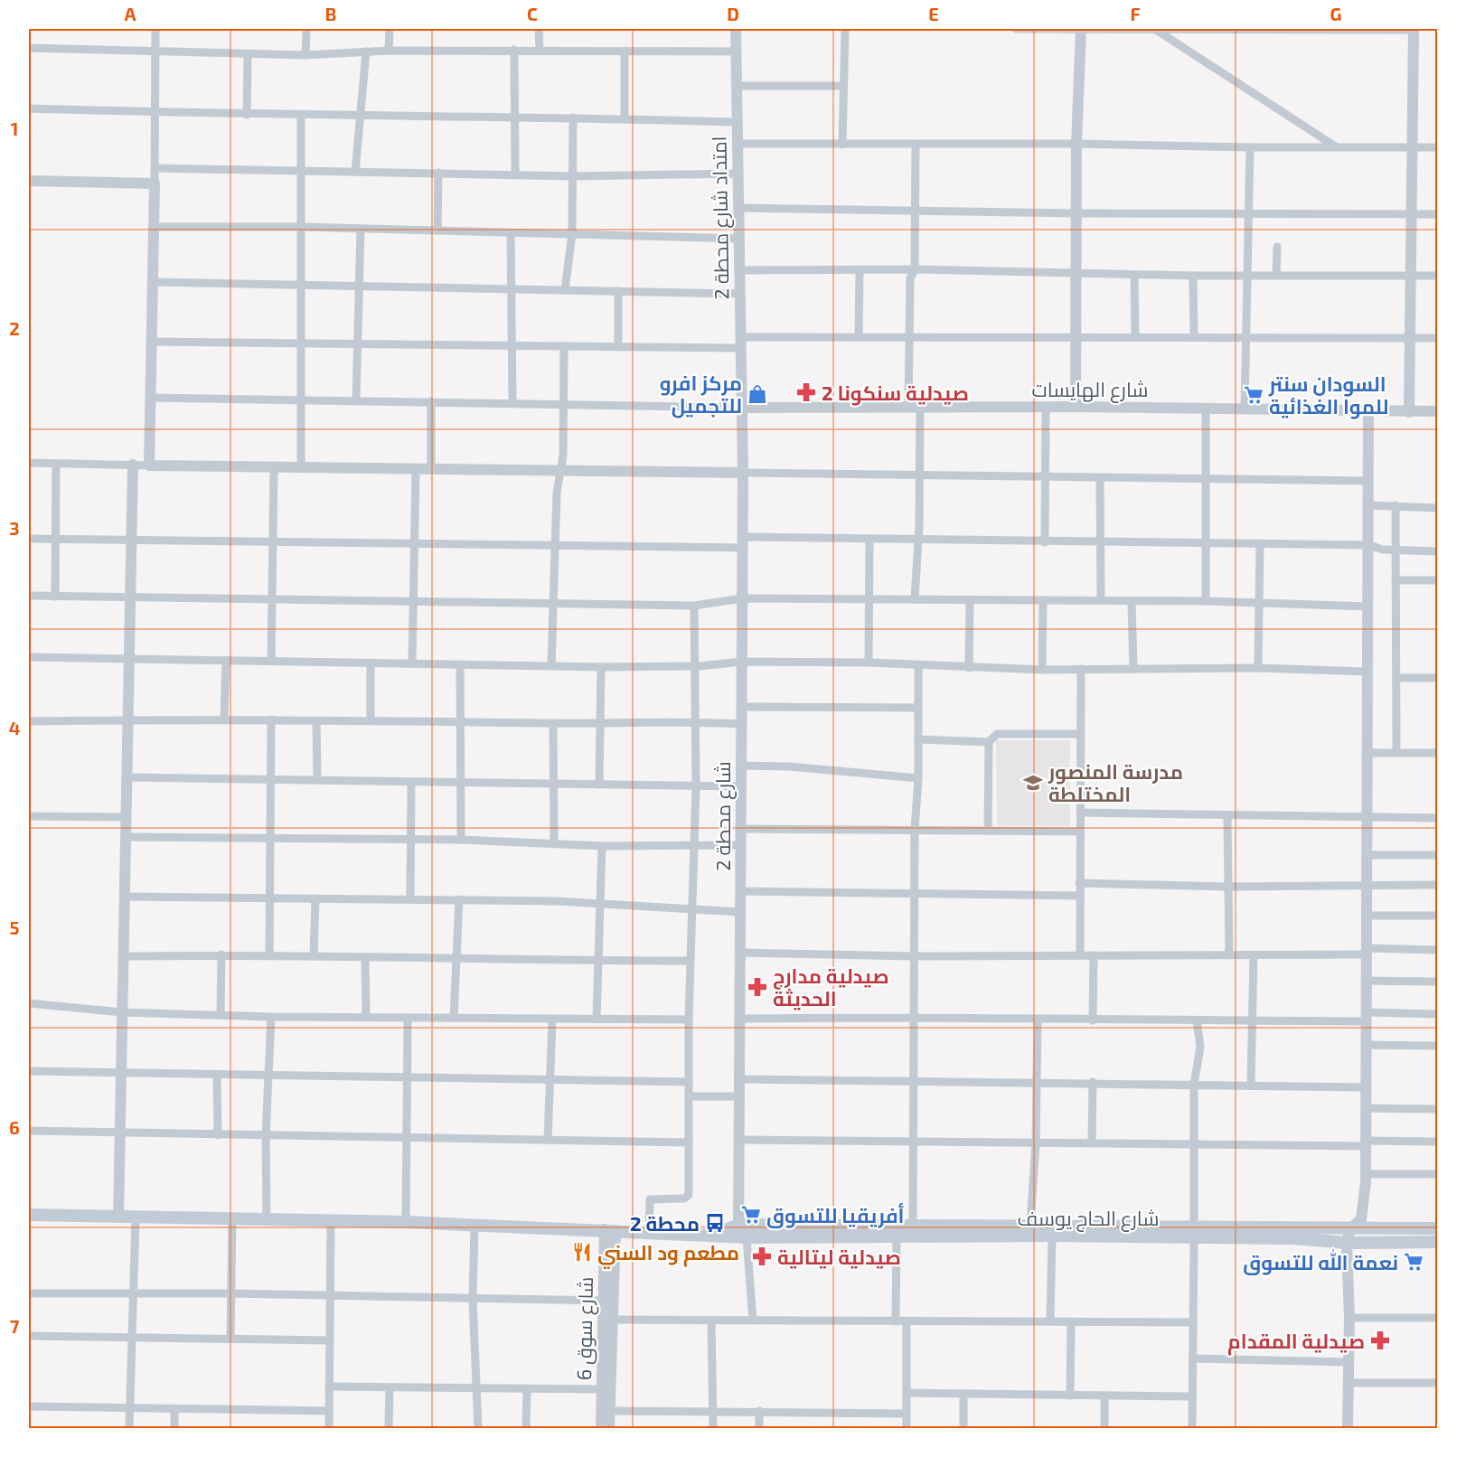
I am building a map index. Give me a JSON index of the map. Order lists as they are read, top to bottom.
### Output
{
  "streets": {
    "main road": ["شارع الحاج يوسف"],
    "street": [
      "امتداد شارع محطة 2",
      "شارع الهايسات",
      "شارع محطة 2",
      "شارع سوق 6"
    ]
  },
  "crossings": [
    ["امتداد شارع محطة 2", "شارع الهايسات"],
    ["امتداد شارع محطة 2", "شارع محطة 2"],
    ["شارع الهايسات", "شارع محطة 2"],
    ["شارع محطة 2", "شارع الحاج يوسف"]
  ],
  "places": {
    "pharmacy": [
      "صيدلية سنكونا 2",
      "صيدلية مدارج الحديثة",
      "صيدلية ليتالية",
      "صيدلية المقدام"
    ],
    "shop": ["مركز افرو للتجميل"],
    "supermarket": ["السودان سنتر للموا الغذائية", "أفريقيا للتسوق", "نعمة الله للتسوق"],
    "school or university": ["مدرسة المنصور المختلطة"],
    "bus stop": ["محطة 2"],
    "restaurant": ["مطعم ود السني"]
  },
  "grid": {
    "columns": [
      "A",
      "B",
      "C",
      "D",
      "E",
      "F",
      "G"
    ],
    "rows": [
      "1",
      "2",
      "3",
      "4",
      "5",
      "6",
      "7"
    ]
  }
}
